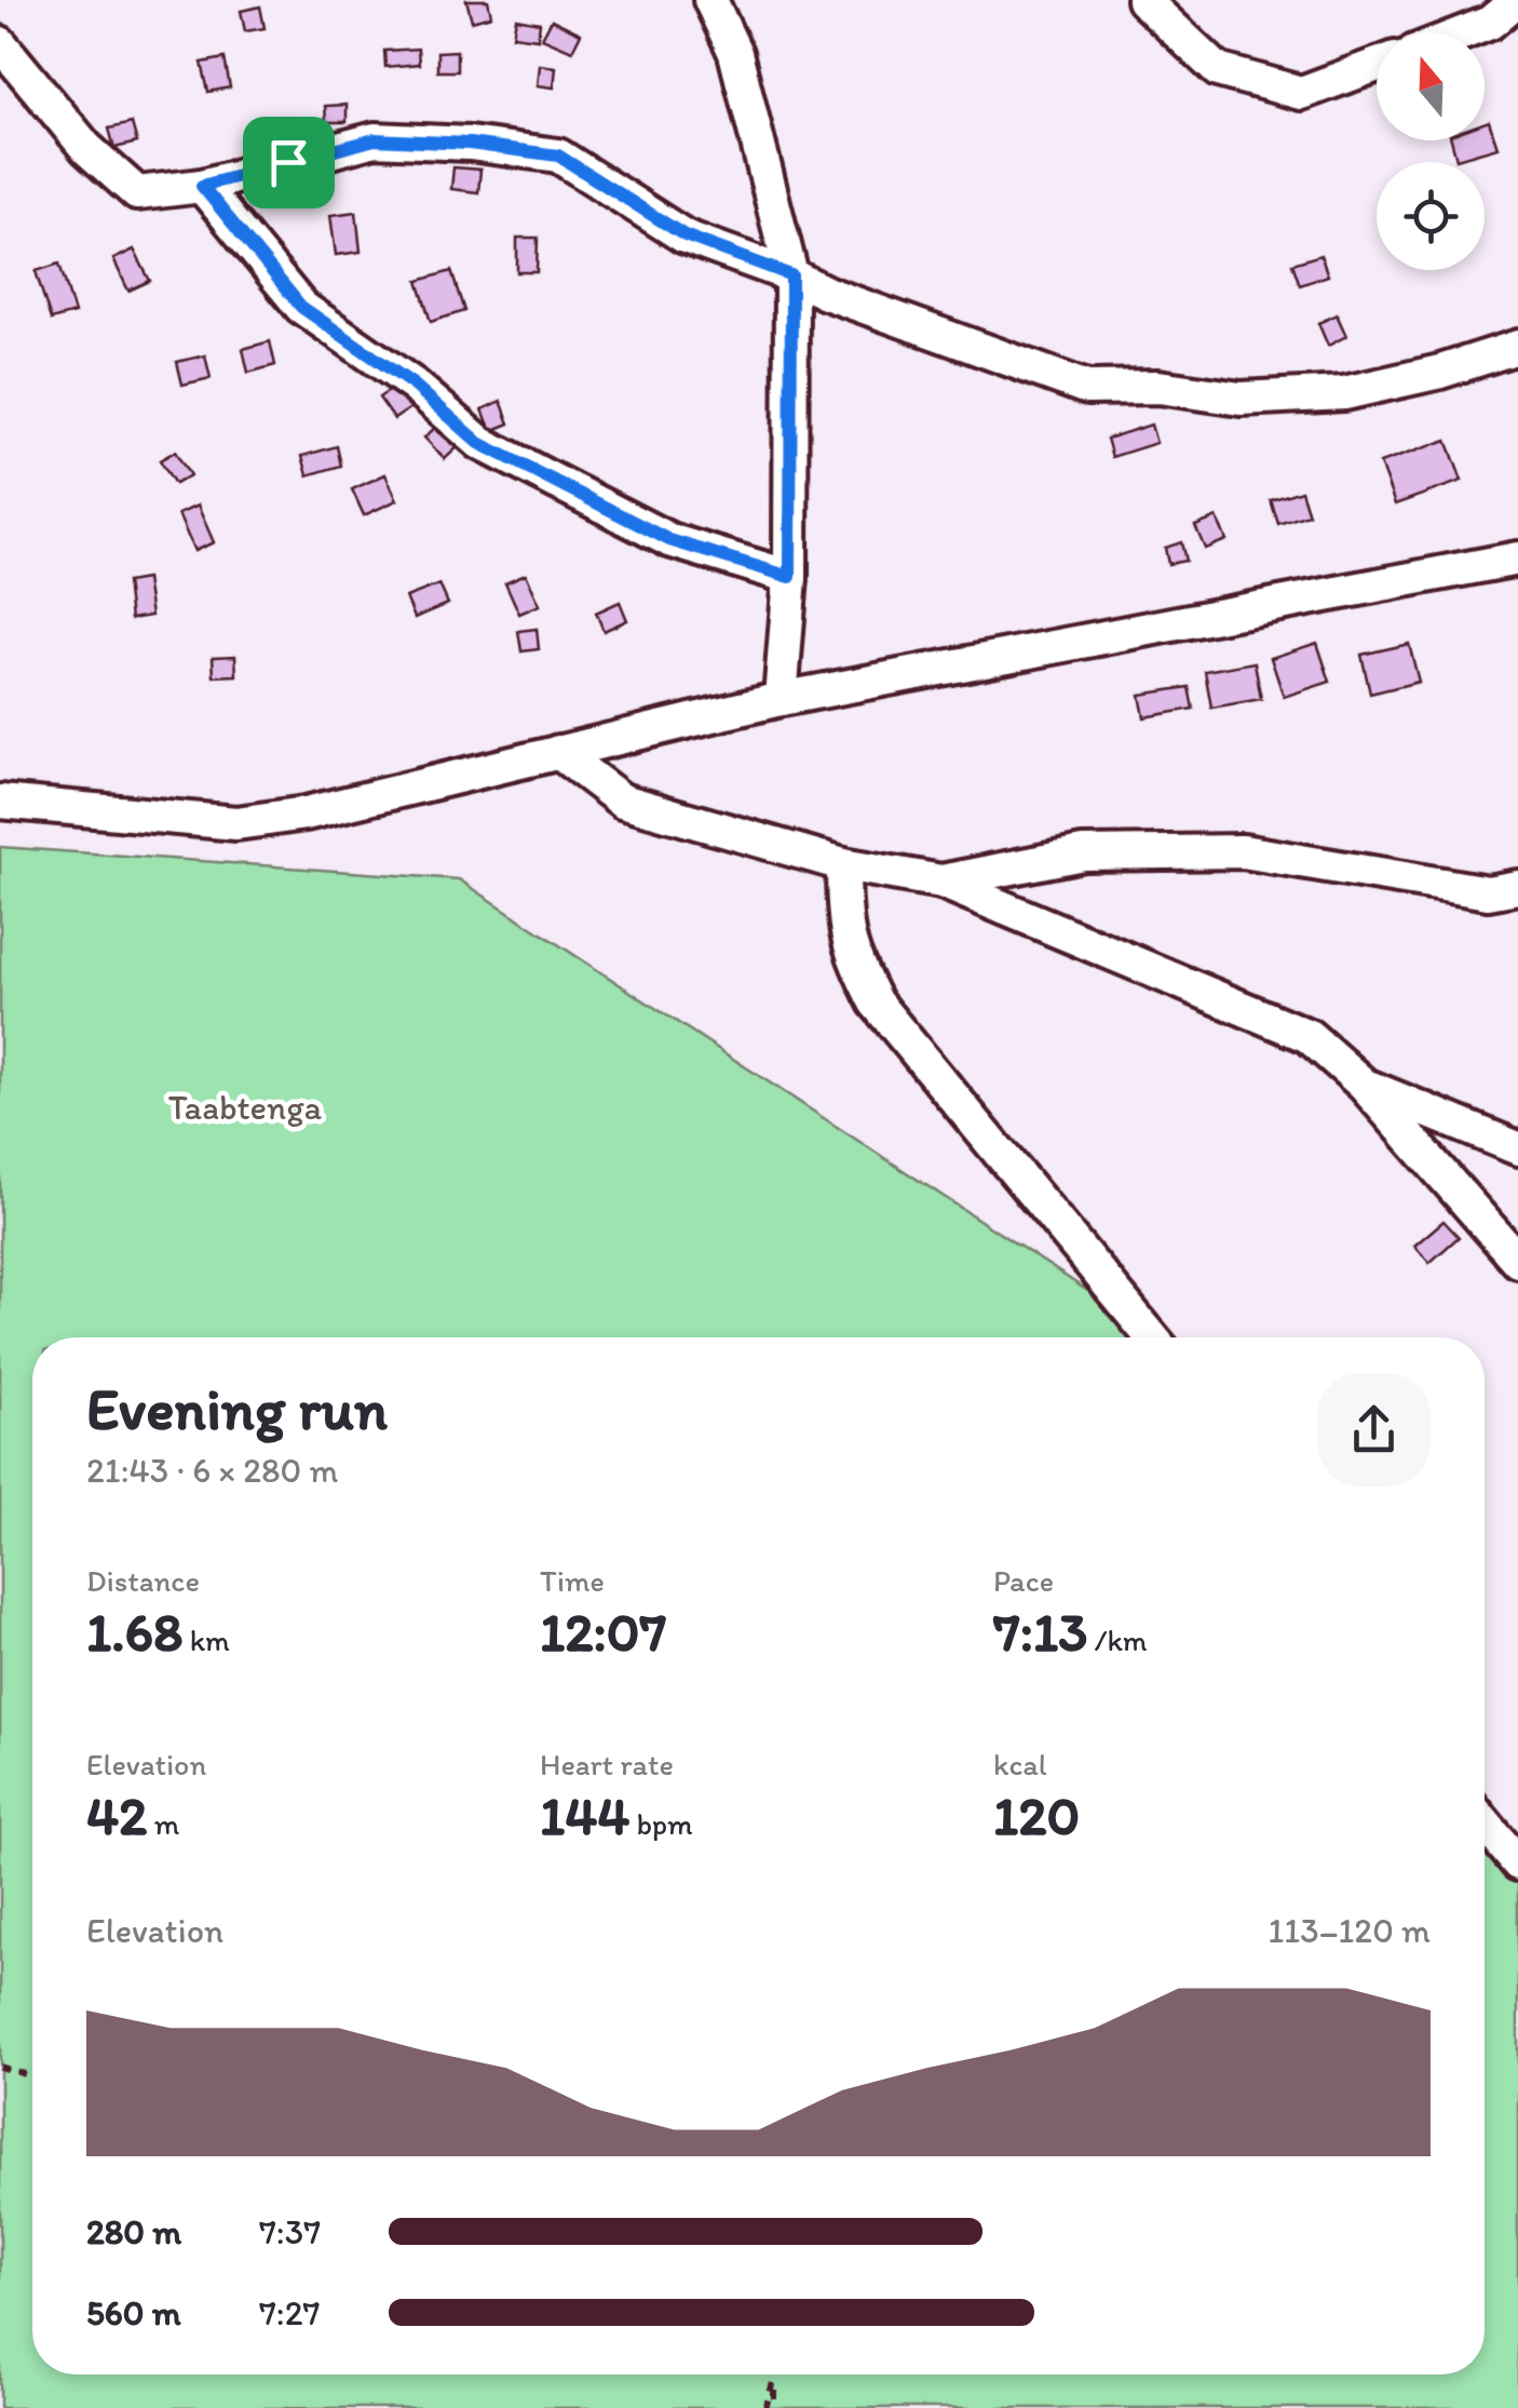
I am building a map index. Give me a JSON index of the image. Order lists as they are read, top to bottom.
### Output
{
  "parks": ["Taabtenga"],
  "north": "top",
  "page": {
    "heading": ["Evening run", "21:43 · 6 × 280 m"],
    "stats": [
      ["Distance", "1.68 km"],
      ["Time", "12:07"],
      ["Pace", "7:13 /km"],
      ["Elevation", "42 m"],
      ["Heart rate", "144 bpm"],
      ["kcal", "120"]
    ],
    "chart": ["Elevation", "113–120 m"],
    "list": [
      {
        "name": "280 m",
        "note": "7:37"
      },
      {
        "name": "560 m",
        "note": "7:27"
      }
    ]
  }
}
